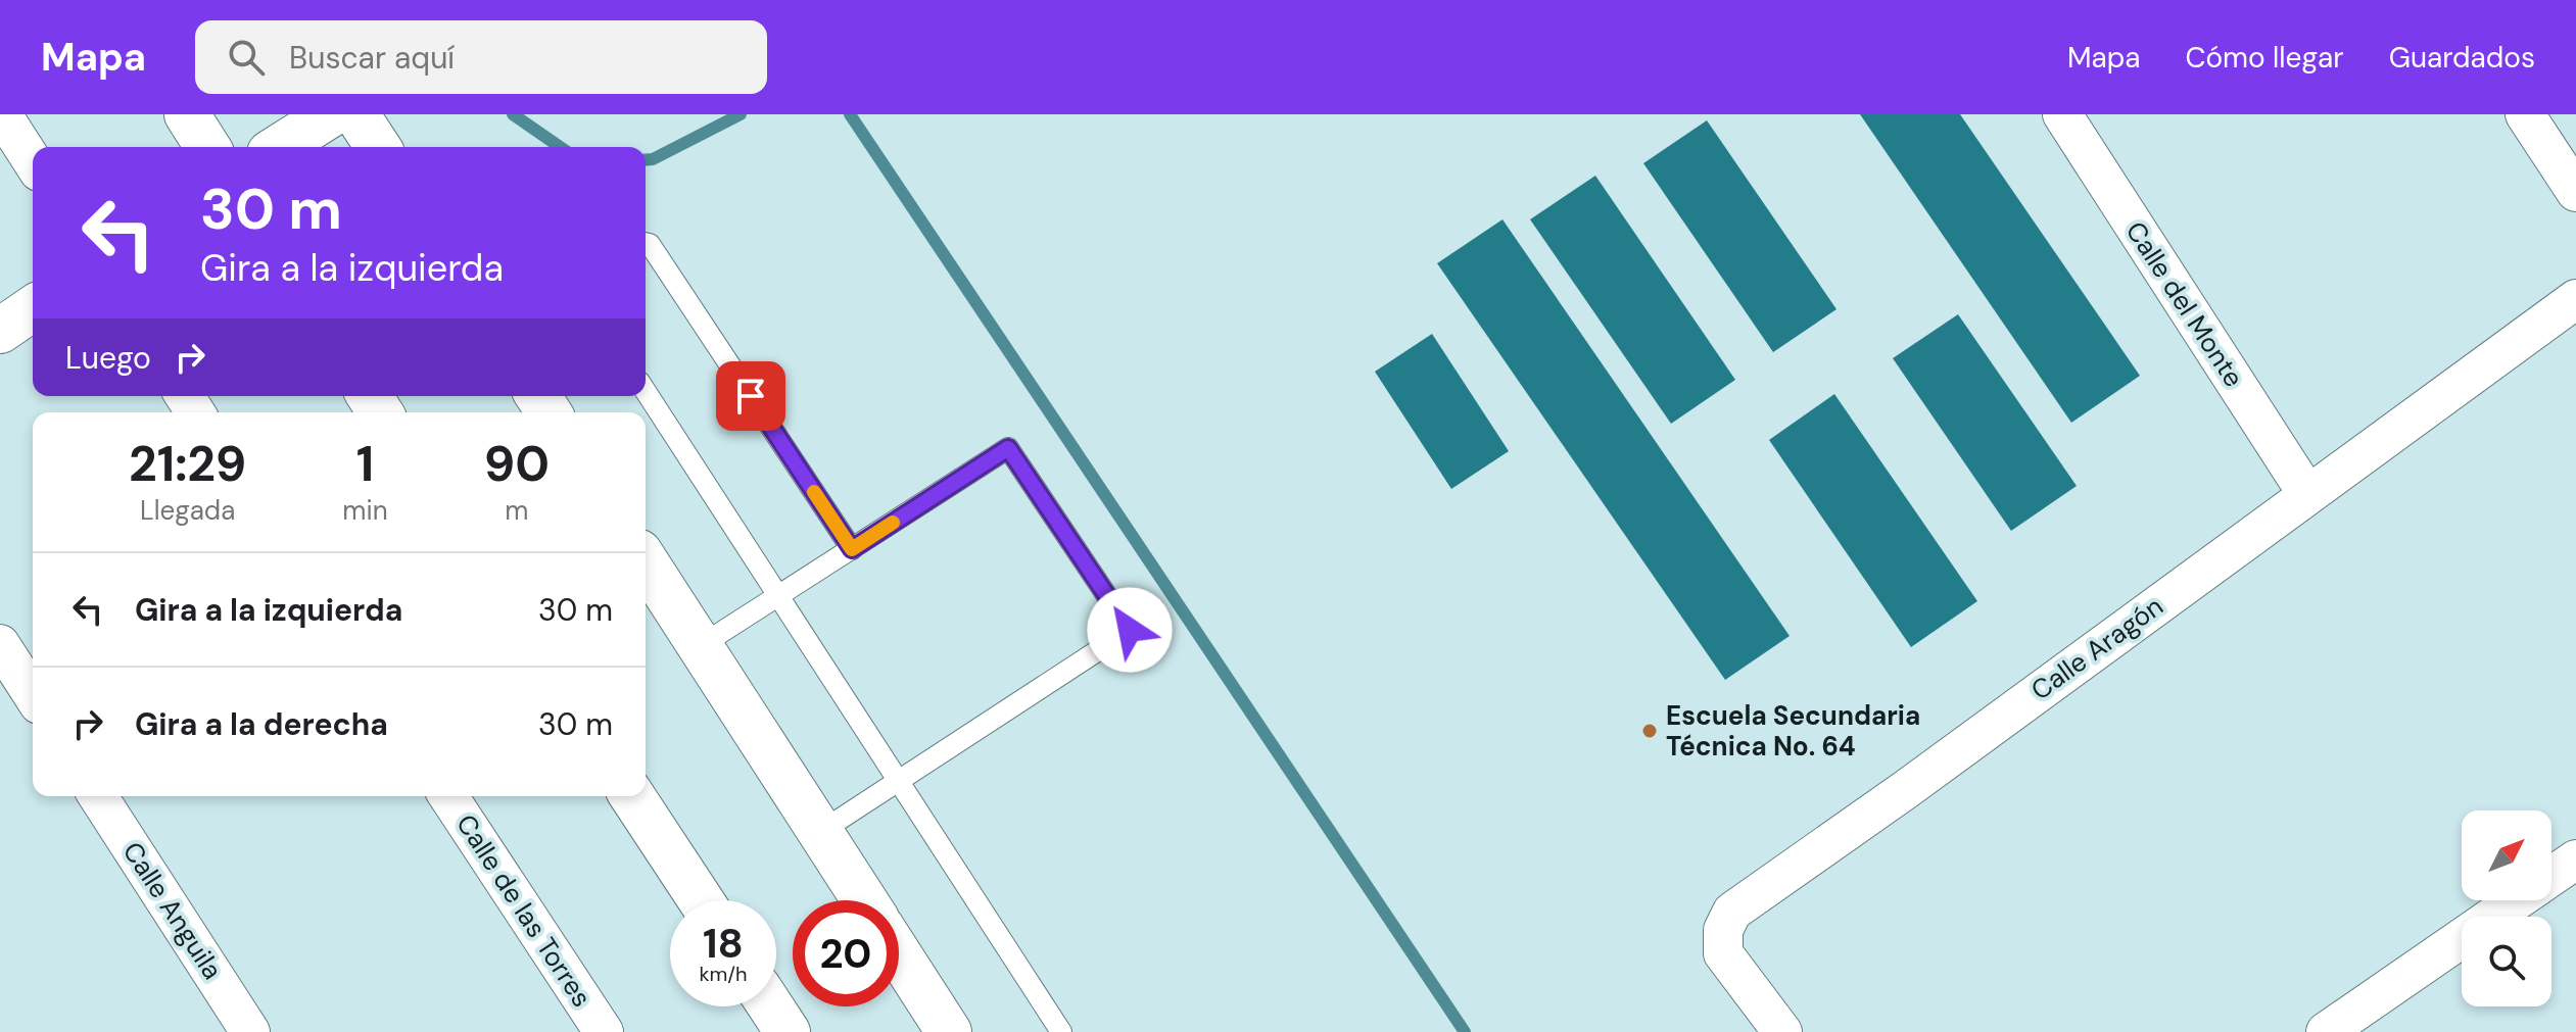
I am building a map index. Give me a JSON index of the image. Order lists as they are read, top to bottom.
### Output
{
  "streets": {
    "street": [
      "Calle del Monte",
      "Calle Aragón",
      "Calle Anguila",
      "Calle de las Torres"
    ]
  },
  "crossings": [
    ["Calle del Monte", "Calle Aragón"]
  ],
  "places": ["Escuela Secundaria Técnica No. 64"],
  "north": "top right",
  "page": {
    "header": "Mapa",
    "search": "Buscar aquí",
    "nav": ["Mapa", "Cómo llegar", "Guardados"],
    "turn": ["30 m", "Gira a la izquierda"],
    "then": "Luego",
    "eta": [
      "21:29",
      "Llegada",
      "1",
      "min",
      "90",
      "m"
    ],
    "list": [
      {
        "name": "Gira a la izquierda",
        "value": "30 m"
      },
      {
        "name": "Gira a la derecha",
        "value": "30 m"
      }
    ],
    "speed": "18 km/h",
    "limit": "20"
  }
}
